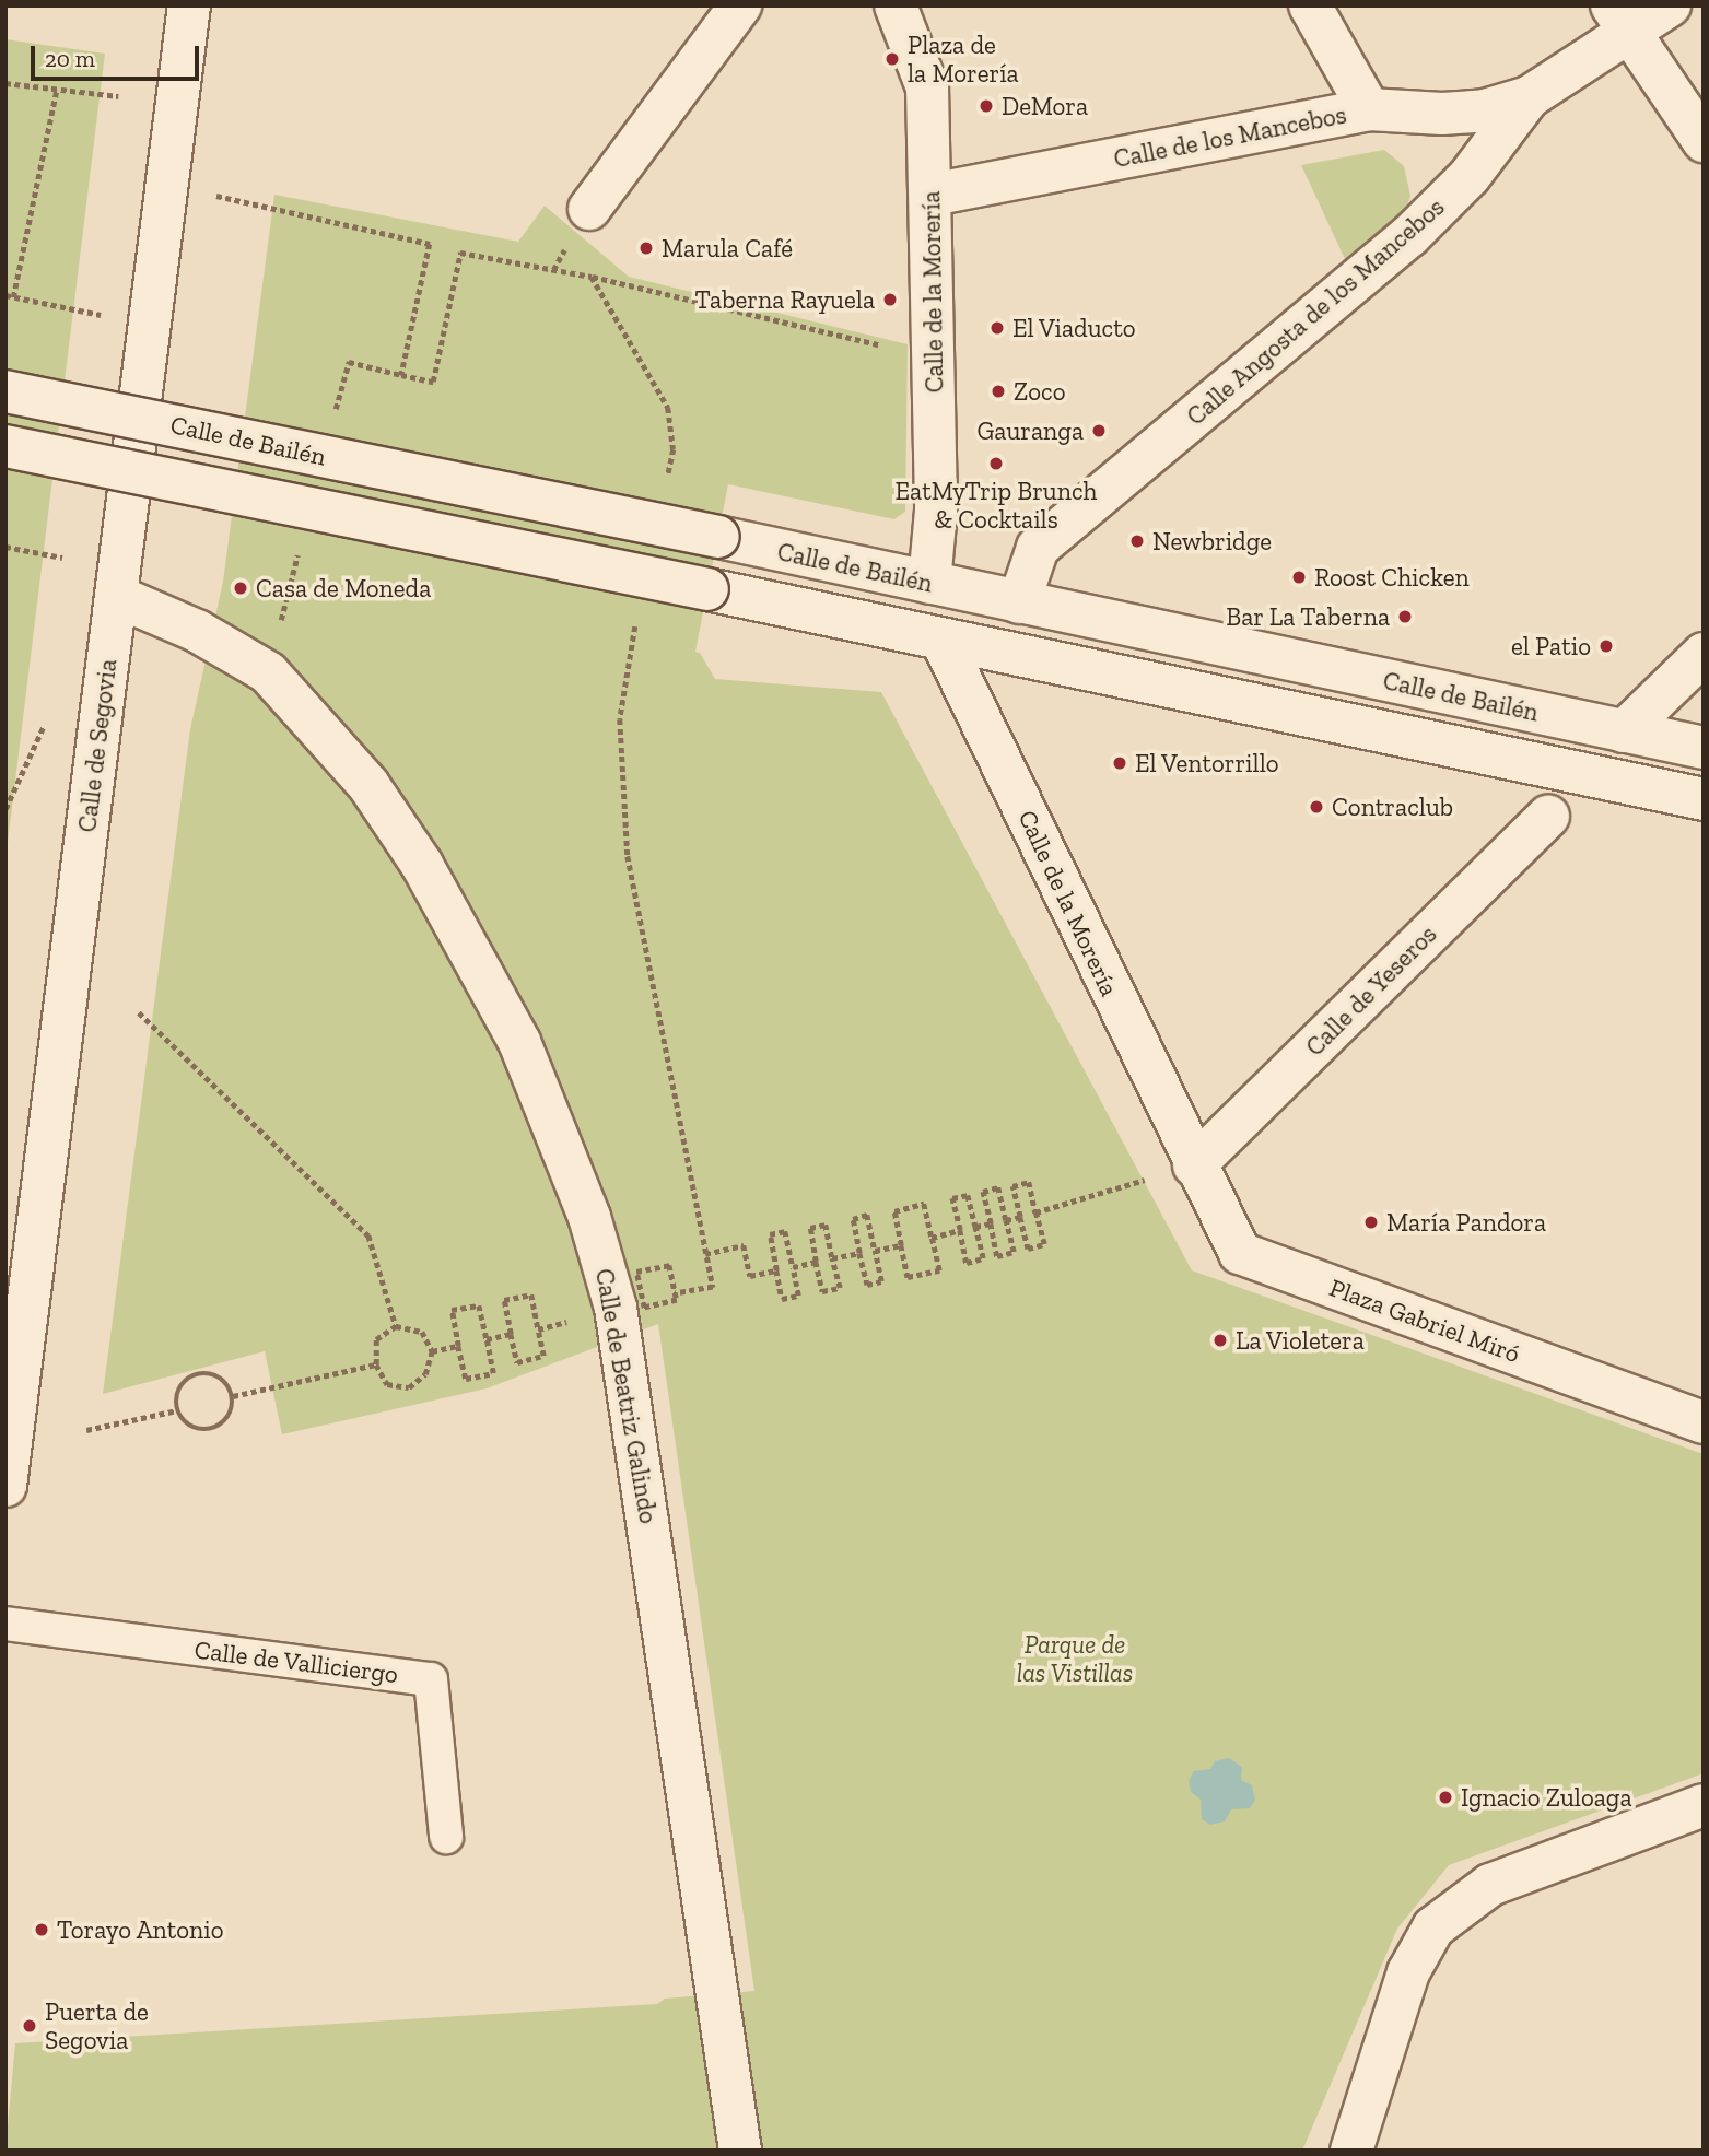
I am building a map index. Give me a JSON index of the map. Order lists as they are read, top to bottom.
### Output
{
  "streets": {
    "street": [
      "Calle de los Mancebos",
      "Calle de la Morería",
      "Calle Angosta de los Mancebos",
      "Calle de Bailén",
      "Calle de Segovia",
      "Calle de Yeseros",
      "Plaza Gabriel Miró",
      "Calle de Beatriz Galindo"
    ],
    "lane": ["Calle de Valliciergo"]
  },
  "crossings": [
    ["Calle de los Mancebos", "Calle de la Morería"],
    ["Calle de los Mancebos", "Calle Angosta de los Mancebos"],
    ["Calle de la Morería", "Calle de Bailén"],
    ["Calle de la Morería", "Calle de Yeseros"],
    ["Calle de la Morería", "Plaza Gabriel Miró"],
    ["Calle Angosta de los Mancebos", "Calle de Bailén"],
    ["Calle de Segovia", "Calle de Beatriz Galindo"],
    ["Calle de Yeseros", "Plaza Gabriel Miró"]
  ],
  "parks": ["Parque de las Vistillas"],
  "places": [
    "Plaza de la Morería",
    "DeMora",
    "Marula Café",
    "Taberna Rayuela",
    "El Viaducto",
    "Zoco",
    "Gauranga",
    "EatMyTrip Brunch & Cocktails",
    "Newbridge",
    "Roost Chicken",
    "Casa de Moneda",
    "Bar La Taberna",
    "el Patio",
    "El Ventorrillo",
    "Contraclub",
    "María Pandora",
    "La Violetera",
    "Ignacio Zuloaga",
    "Torayo Antonio",
    "Puerta de Segovia"
  ],
  "scale_bar": "20 m"
}
